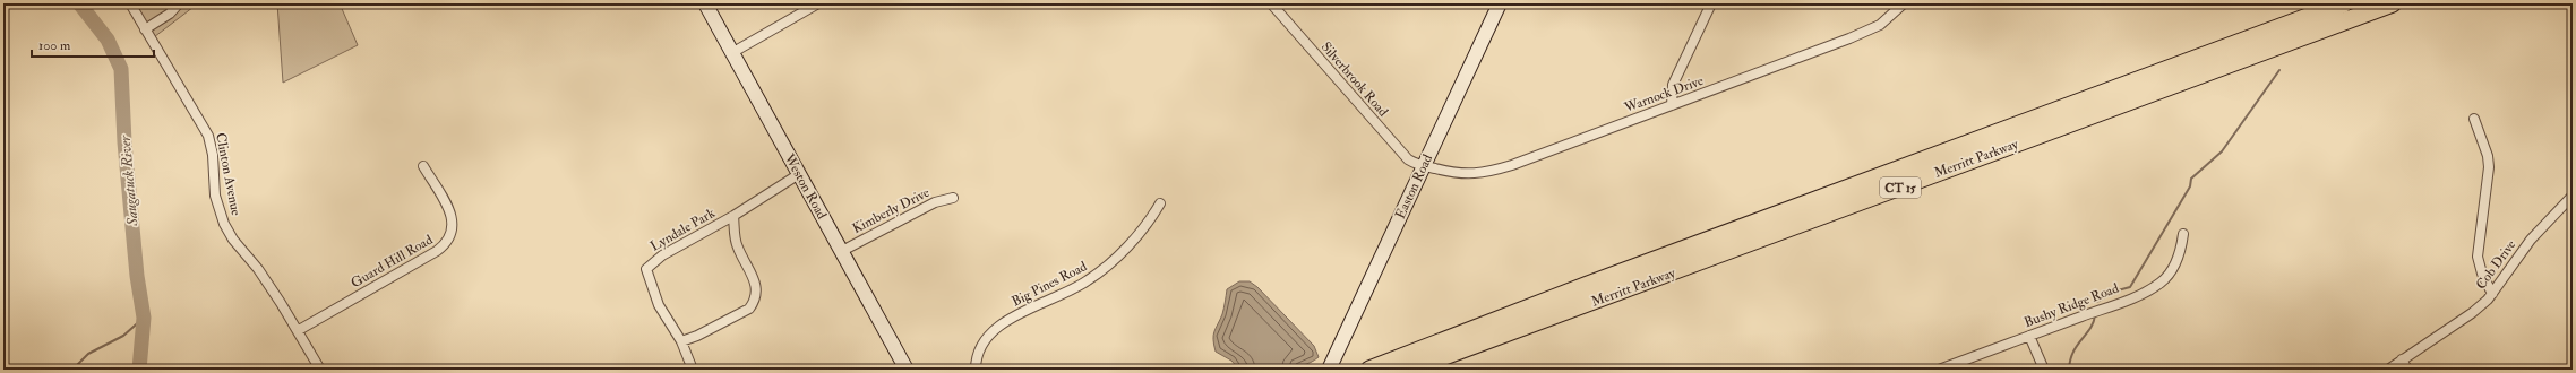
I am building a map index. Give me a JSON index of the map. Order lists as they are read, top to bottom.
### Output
{
  "streets": {
    "highway": ["Merritt Parkway", "CT 15"],
    "main road": ["Weston Road", "Easton Road"],
    "street": [
      "Silverbrook Road",
      "Warnock Drive",
      "Clinton Avenue",
      "Kimberly Drive",
      "Lyndale Park",
      "Guard Hill Road",
      "Cob Drive",
      "Big Pines Road",
      "Bushy Ridge Road"
    ]
  },
  "crossings": [
    ["Silverbrook Road", "Warnock Drive"],
    ["Silverbrook Road", "Easton Road"],
    ["Warnock Drive", "Easton Road"],
    ["Clinton Avenue", "Guard Hill Road"],
    ["Weston Road", "Kimberly Drive"],
    ["Weston Road", "Lyndale Park"]
  ],
  "water": ["Saugatuck River"],
  "scale_bar": "100 m"
}
